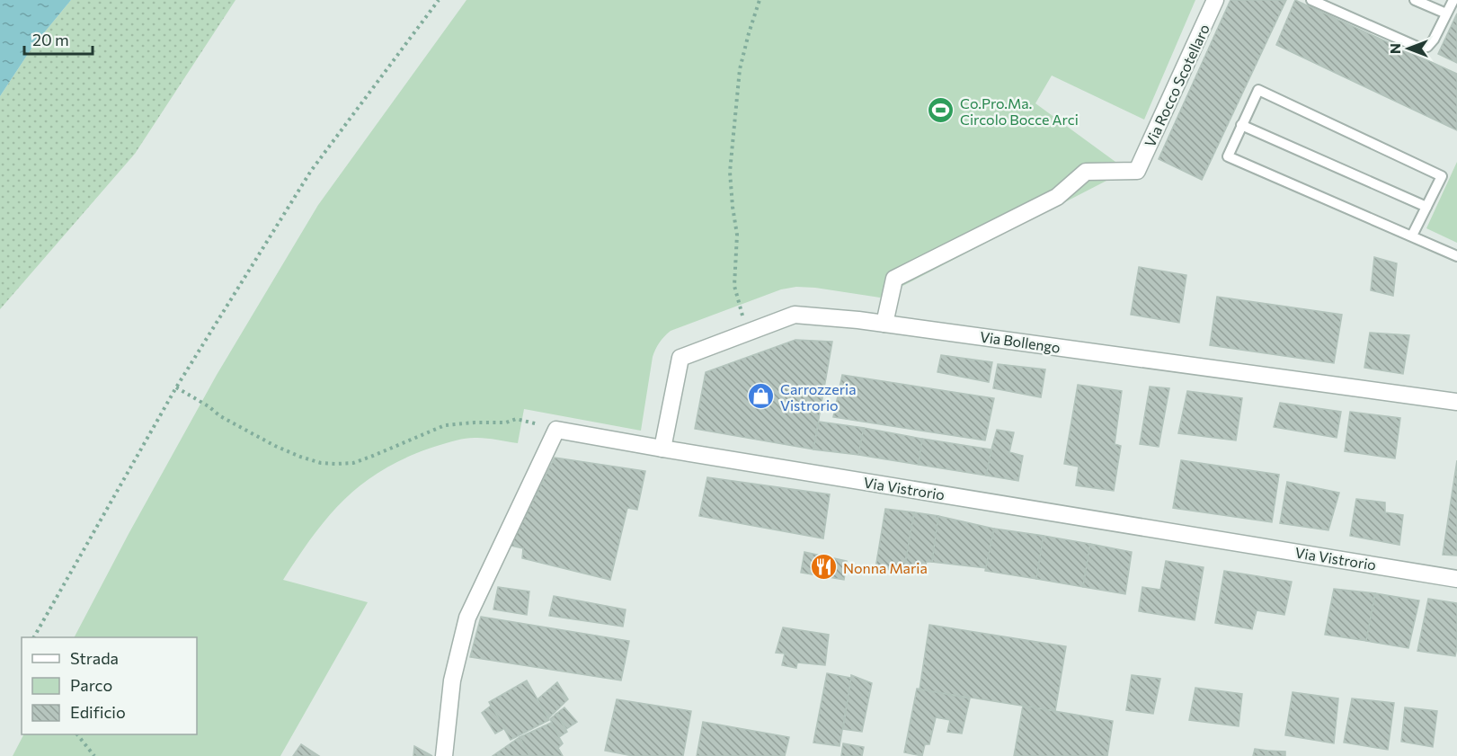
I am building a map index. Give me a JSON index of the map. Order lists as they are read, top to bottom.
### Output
{
  "streets": {
    "street": ["Via Rocco Scotellaro", "Via Bollengo", "Via Vistrorio"]
  },
  "crossings": [
    ["Via Rocco Scotellaro", "Via Bollengo"],
    ["Via Bollengo", "Via Vistrorio"]
  ],
  "places": {
    "sports": ["Co.Pro.Ma. Circolo Bocce Arci"],
    "shop": ["Carrozzeria Vistrorio"],
    "restaurant": ["Nonna Maria"]
  },
  "legend": ["Strada", "Parco", "Edificio"],
  "scale_bar": "20 m",
  "north": "left"
}
